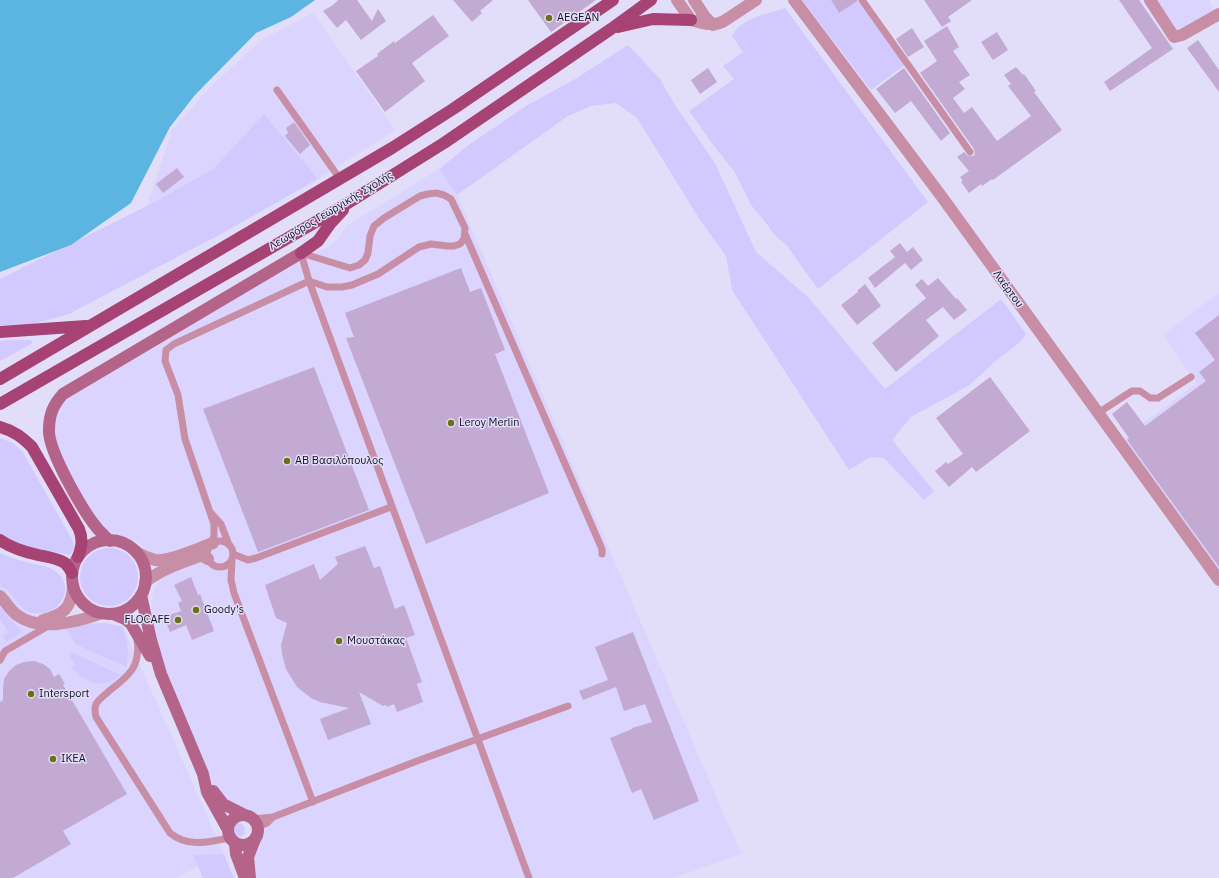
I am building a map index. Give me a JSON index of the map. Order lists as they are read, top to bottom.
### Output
{
  "streets": {
    "main road": ["Λεωφόρος Γεωργικής Σχολής"],
    "street": ["Λαέρτου"]
  },
  "places": [
    "AEGEAN",
    "Leroy Merlin",
    "ΑΒ Βασιλόπουλος",
    "Goody's",
    "FLOCAFE",
    "Μουστάκας",
    "Intersport",
    "ΙΚΕΑ"
  ]
}
